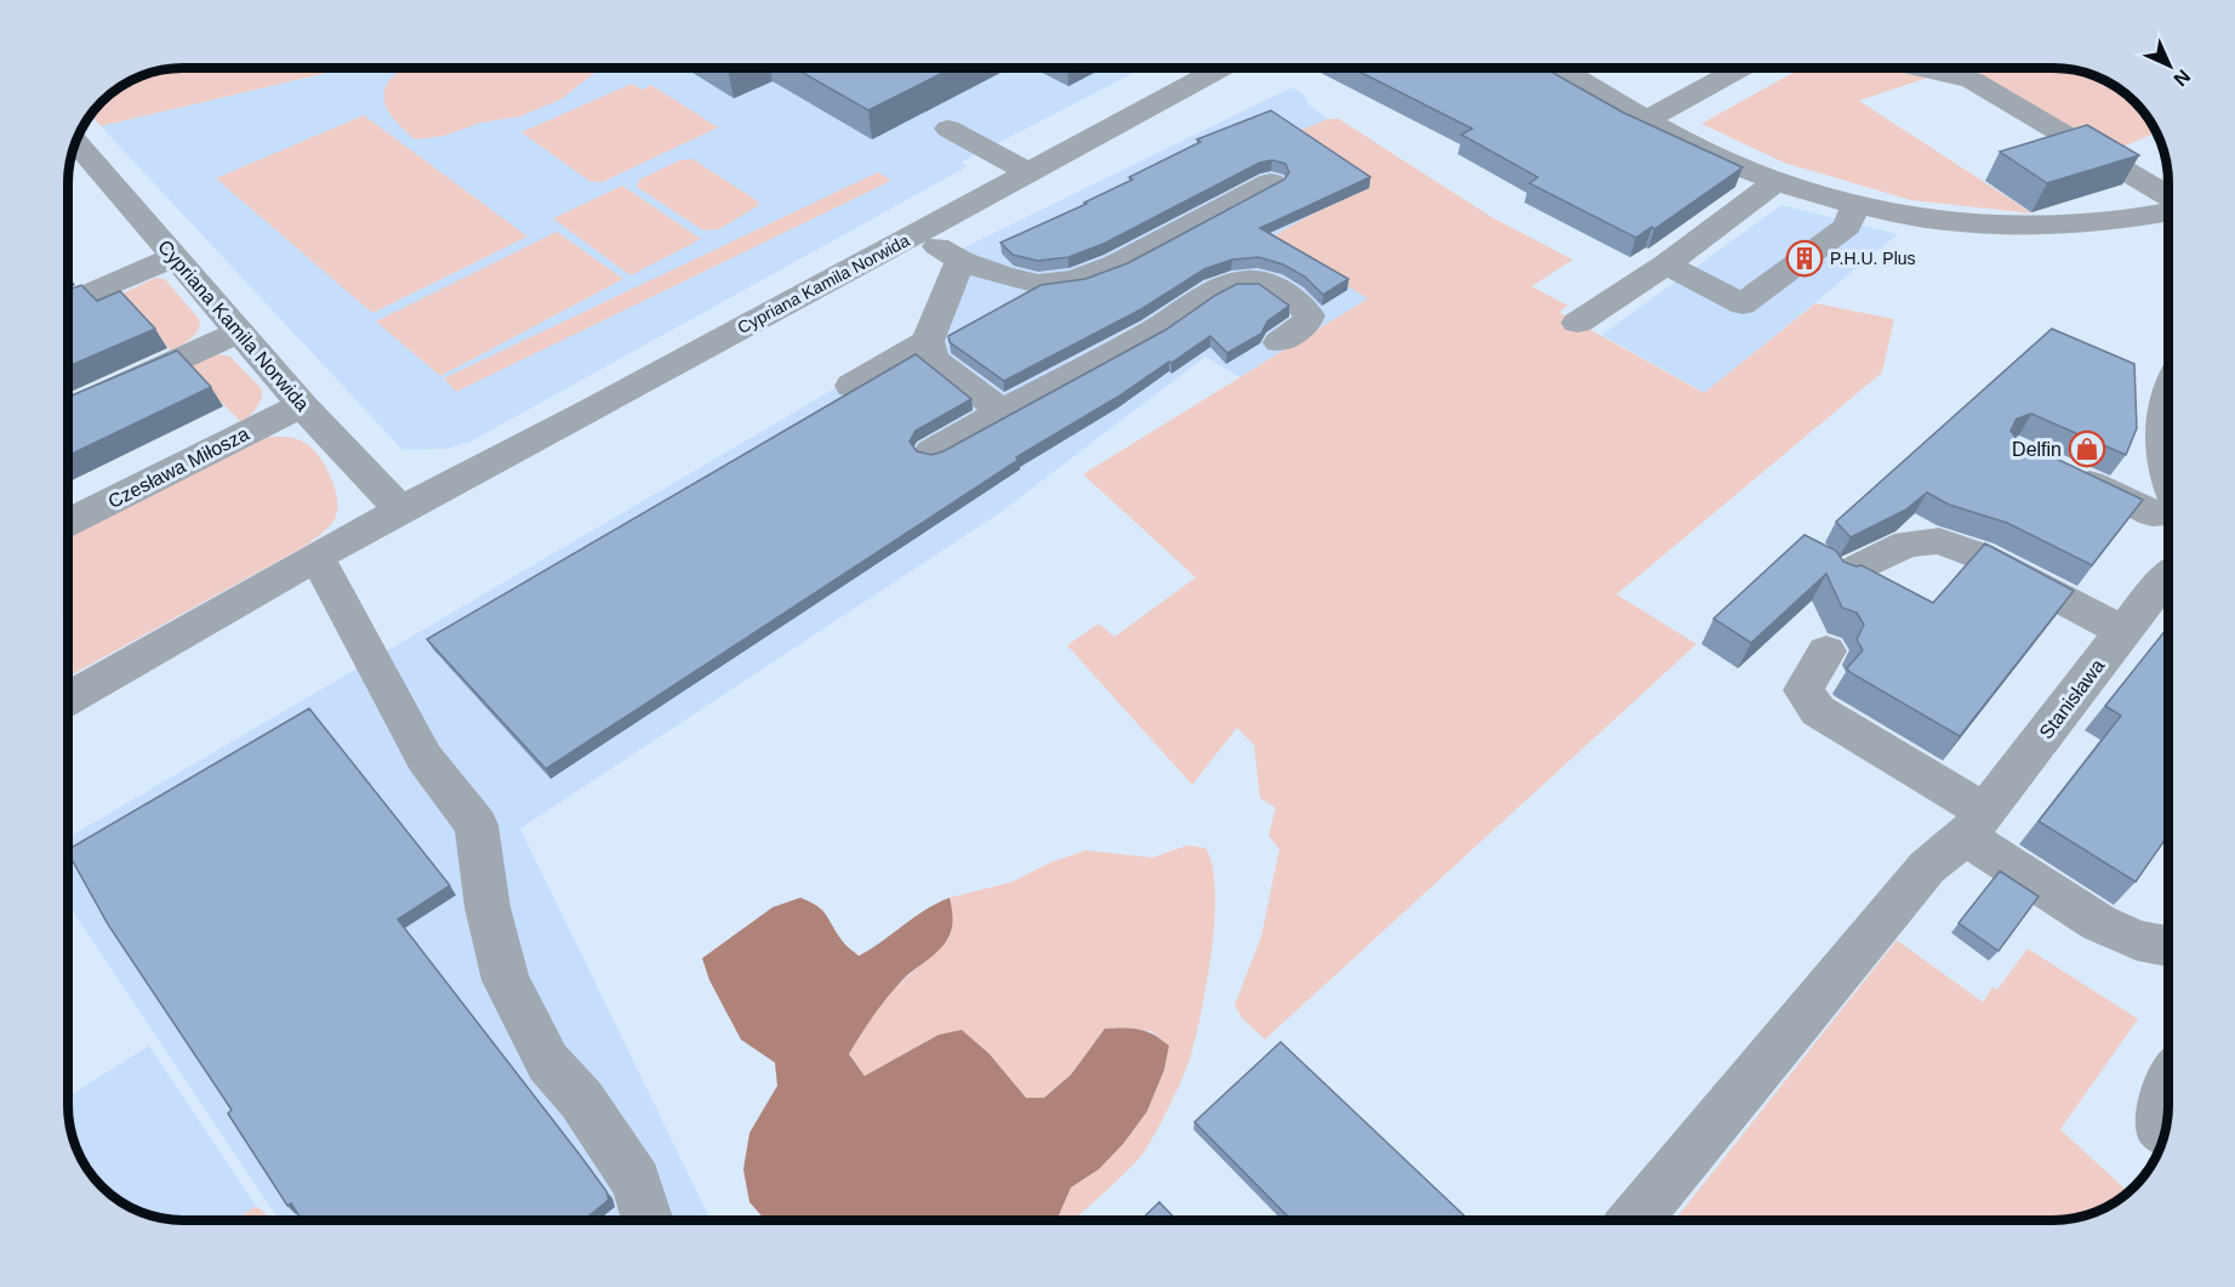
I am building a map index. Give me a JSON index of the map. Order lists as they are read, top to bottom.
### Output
{
  "streets": {
    "street": ["Cypriana Kamila Norwida", "Czesława Miłosza", "Stanisława"]
  },
  "crossings": [
    ["Cypriana Kamila Norwida", "Czesława Miłosza"]
  ],
  "places": {
    "building": ["P.H.U. Plus"],
    "shop": ["Delfin"]
  },
  "north": "bottom right"
}
